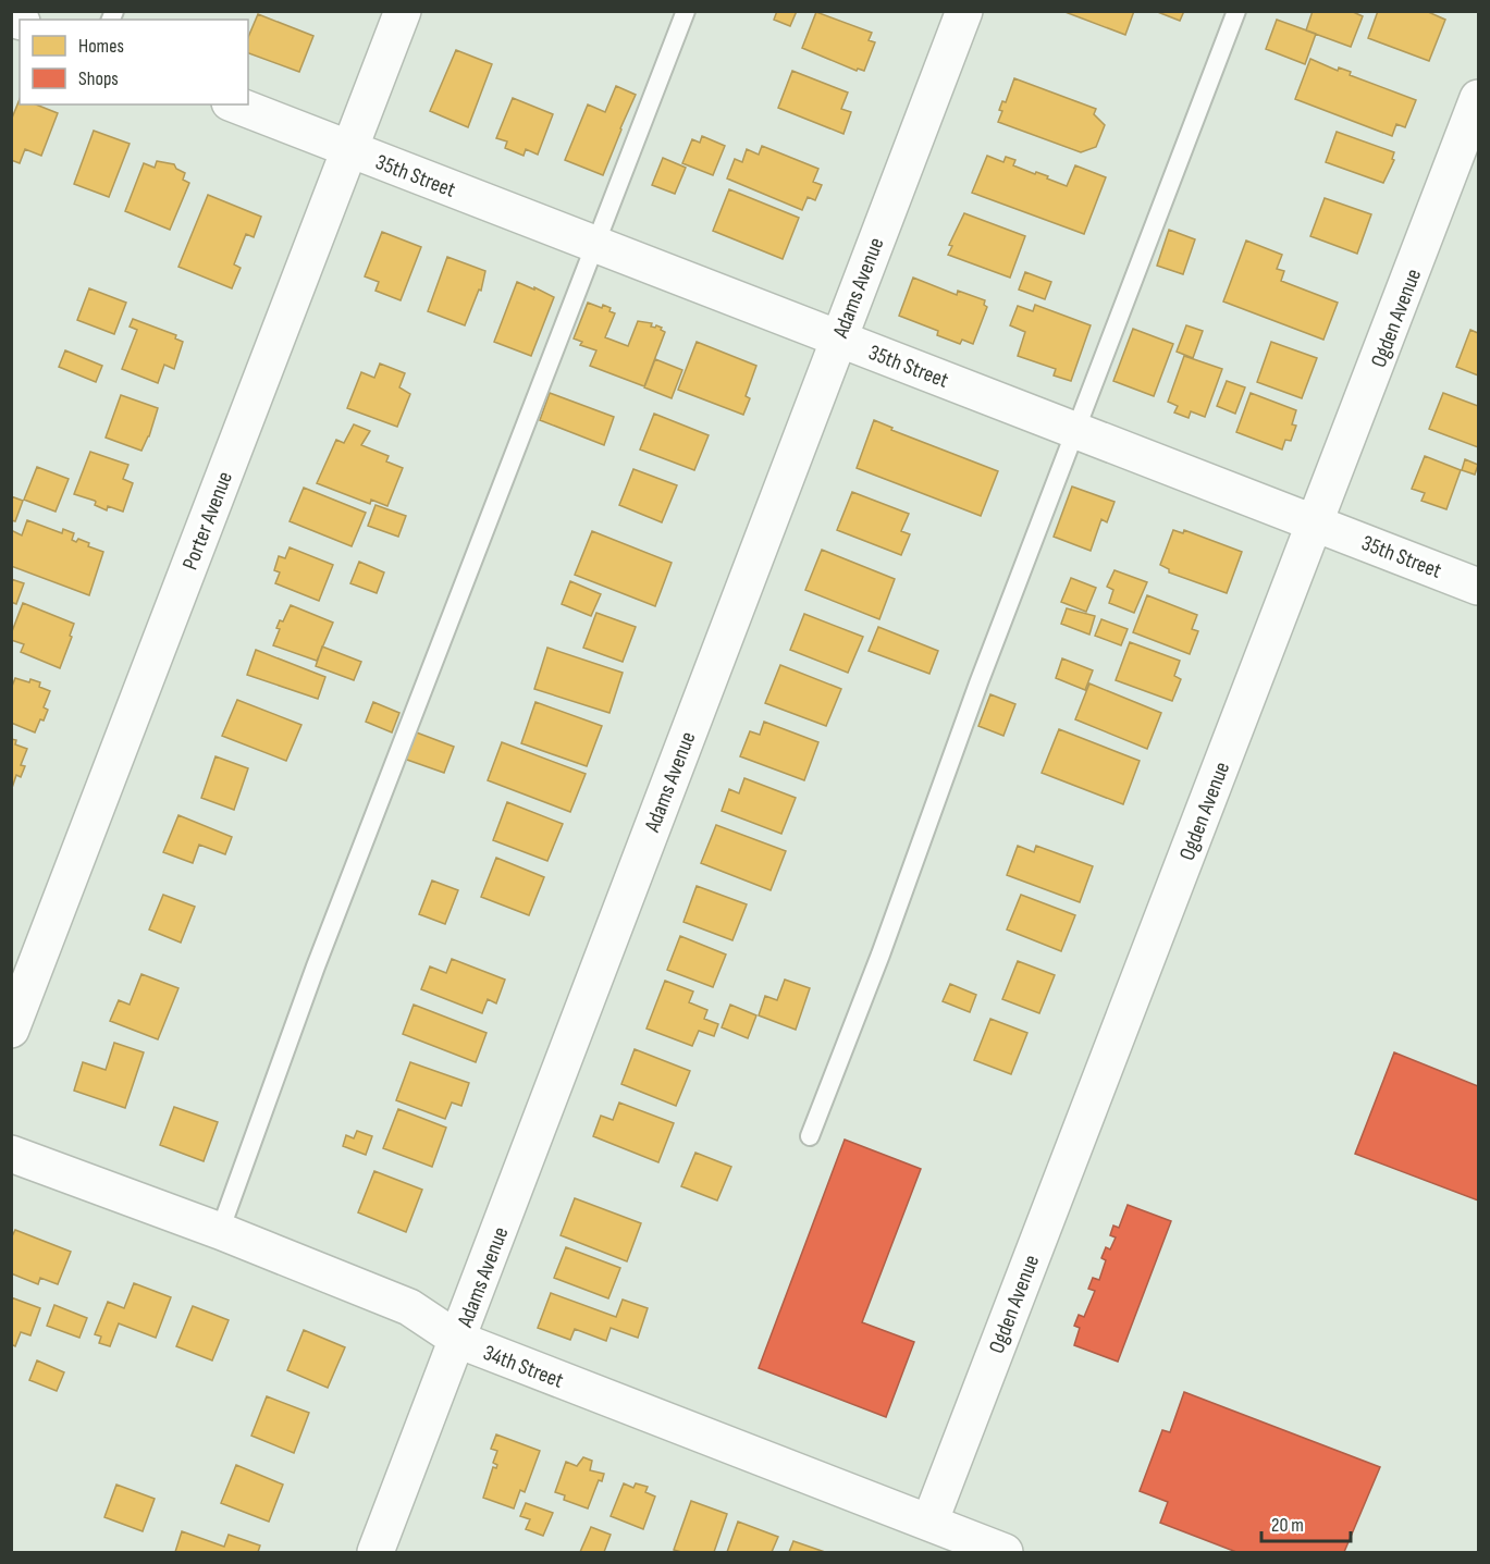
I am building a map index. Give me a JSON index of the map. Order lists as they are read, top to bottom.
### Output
{
  "streets": {
    "street": [
      "35th Street",
      "Adams Avenue",
      "Ogden Avenue",
      "Porter Avenue",
      "34th Street"
    ]
  },
  "crossings": [
    ["35th Street", "Adams Avenue"],
    ["35th Street", "Ogden Avenue"],
    ["35th Street", "Porter Avenue"],
    ["Adams Avenue", "34th Street"],
    ["Ogden Avenue", "34th Street"]
  ],
  "legend": ["Homes", "Shops"],
  "scale_bar": "20 m"
}
